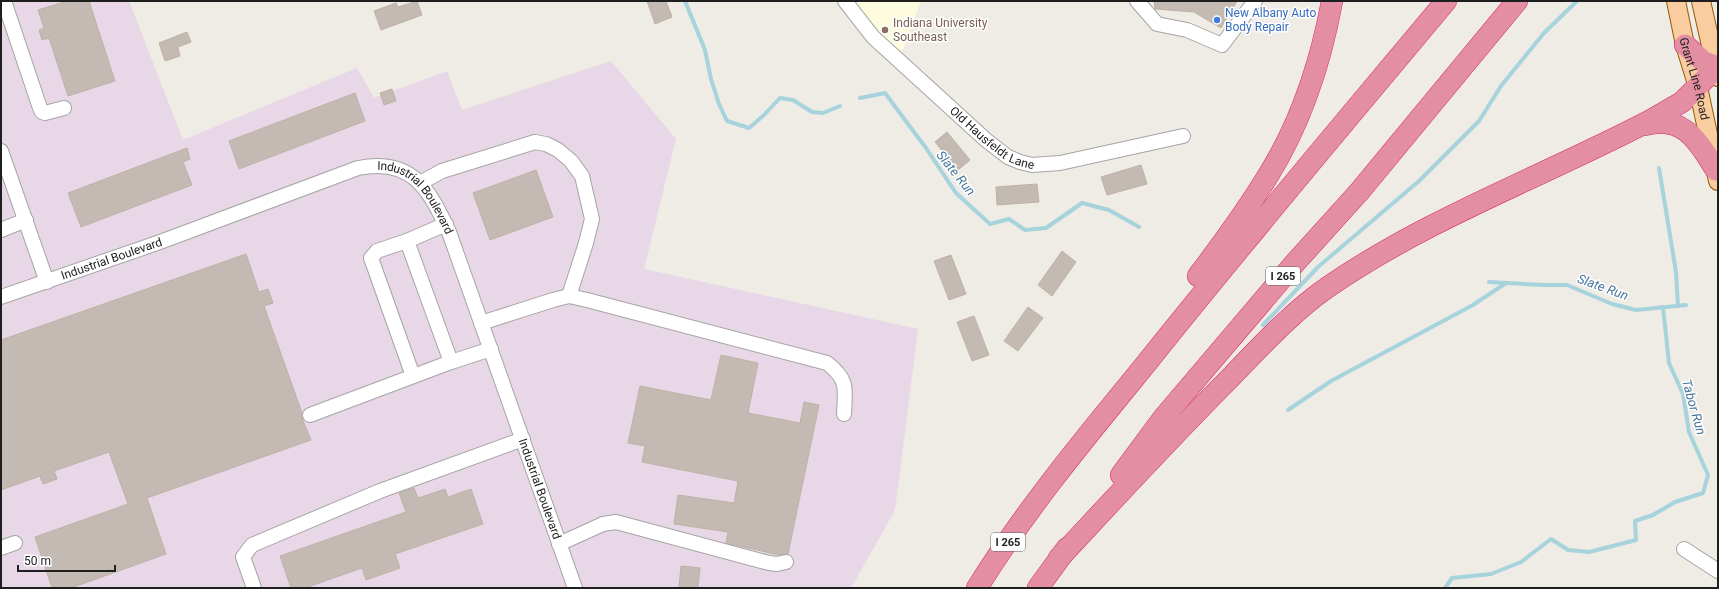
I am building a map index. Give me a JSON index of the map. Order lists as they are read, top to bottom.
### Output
{
  "streets": {
    "highway": ["I 265"],
    "main road": ["Grant Line Road"],
    "street": ["Old Hausfeldt Lane", "Industrial Boulevard"]
  },
  "water": ["Slate Run", "Tabor Run"],
  "places": ["New Albany Auto Body Repair", "Indiana University Southeast"],
  "scale_bar": "50 m"
}
